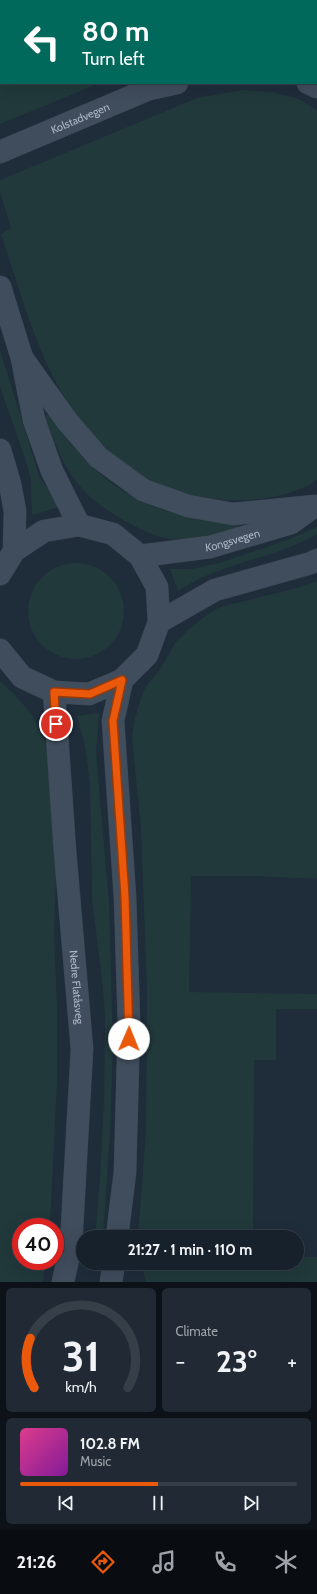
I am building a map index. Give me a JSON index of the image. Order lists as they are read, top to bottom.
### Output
{
  "streets": {
    "street": ["Kolstadvegen", "Kongsvegen", "Nedre Flatåsveg"]
  },
  "page": {
    "turn": ["80 m", "Turn left"],
    "limit": "40",
    "trip": "21:27 · 1 min · 110 m",
    "tile": "Climate",
    "heat": ["−", "23°", "+"],
    "song": ["102.8 FM", "Music"],
    "tabs": "21:26",
    "gauge": ["31", "km/h"]
  }
}
